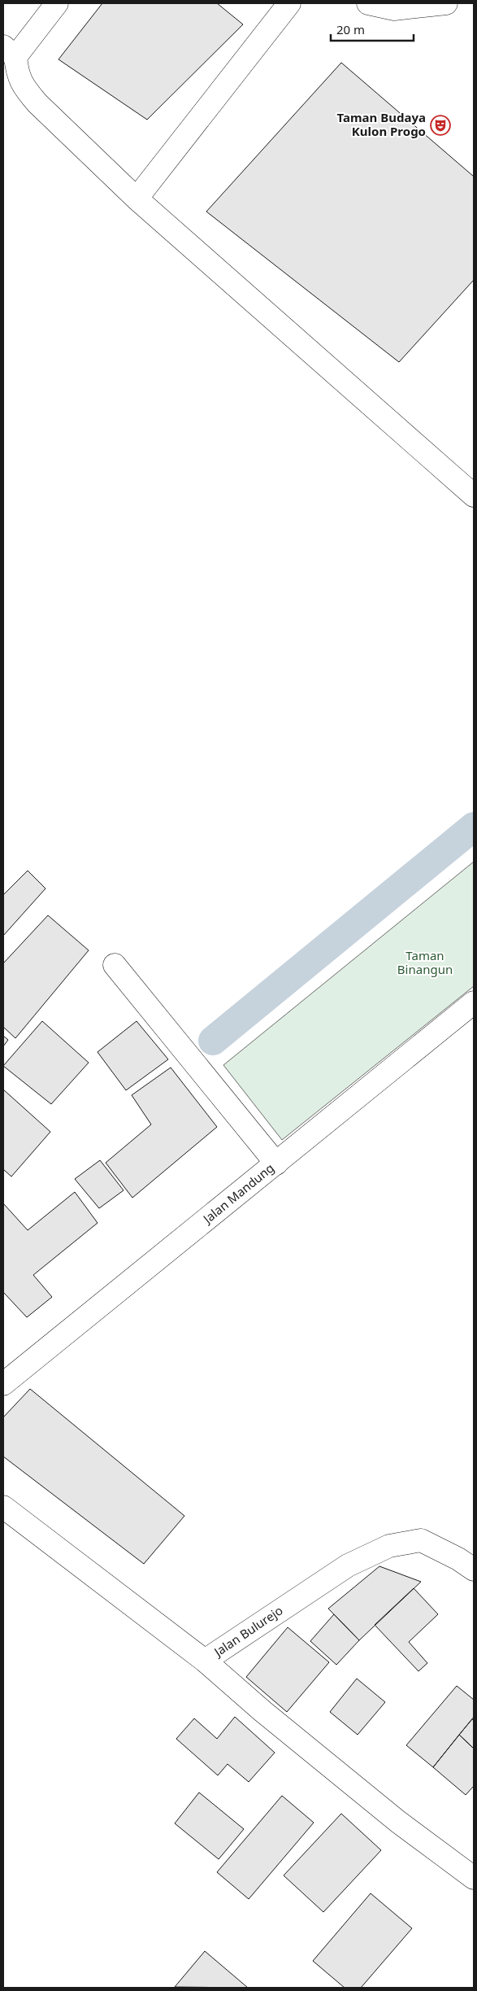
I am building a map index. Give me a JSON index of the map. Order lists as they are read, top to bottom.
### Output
{
  "streets": {
    "street": ["Jalan Mandung", "Jalan Bulurejo"]
  },
  "parks": ["Taman Binangun"],
  "places": {
    "theatre": ["Taman Budaya Kulon Progo"]
  },
  "scale_bar": "20 m"
}
